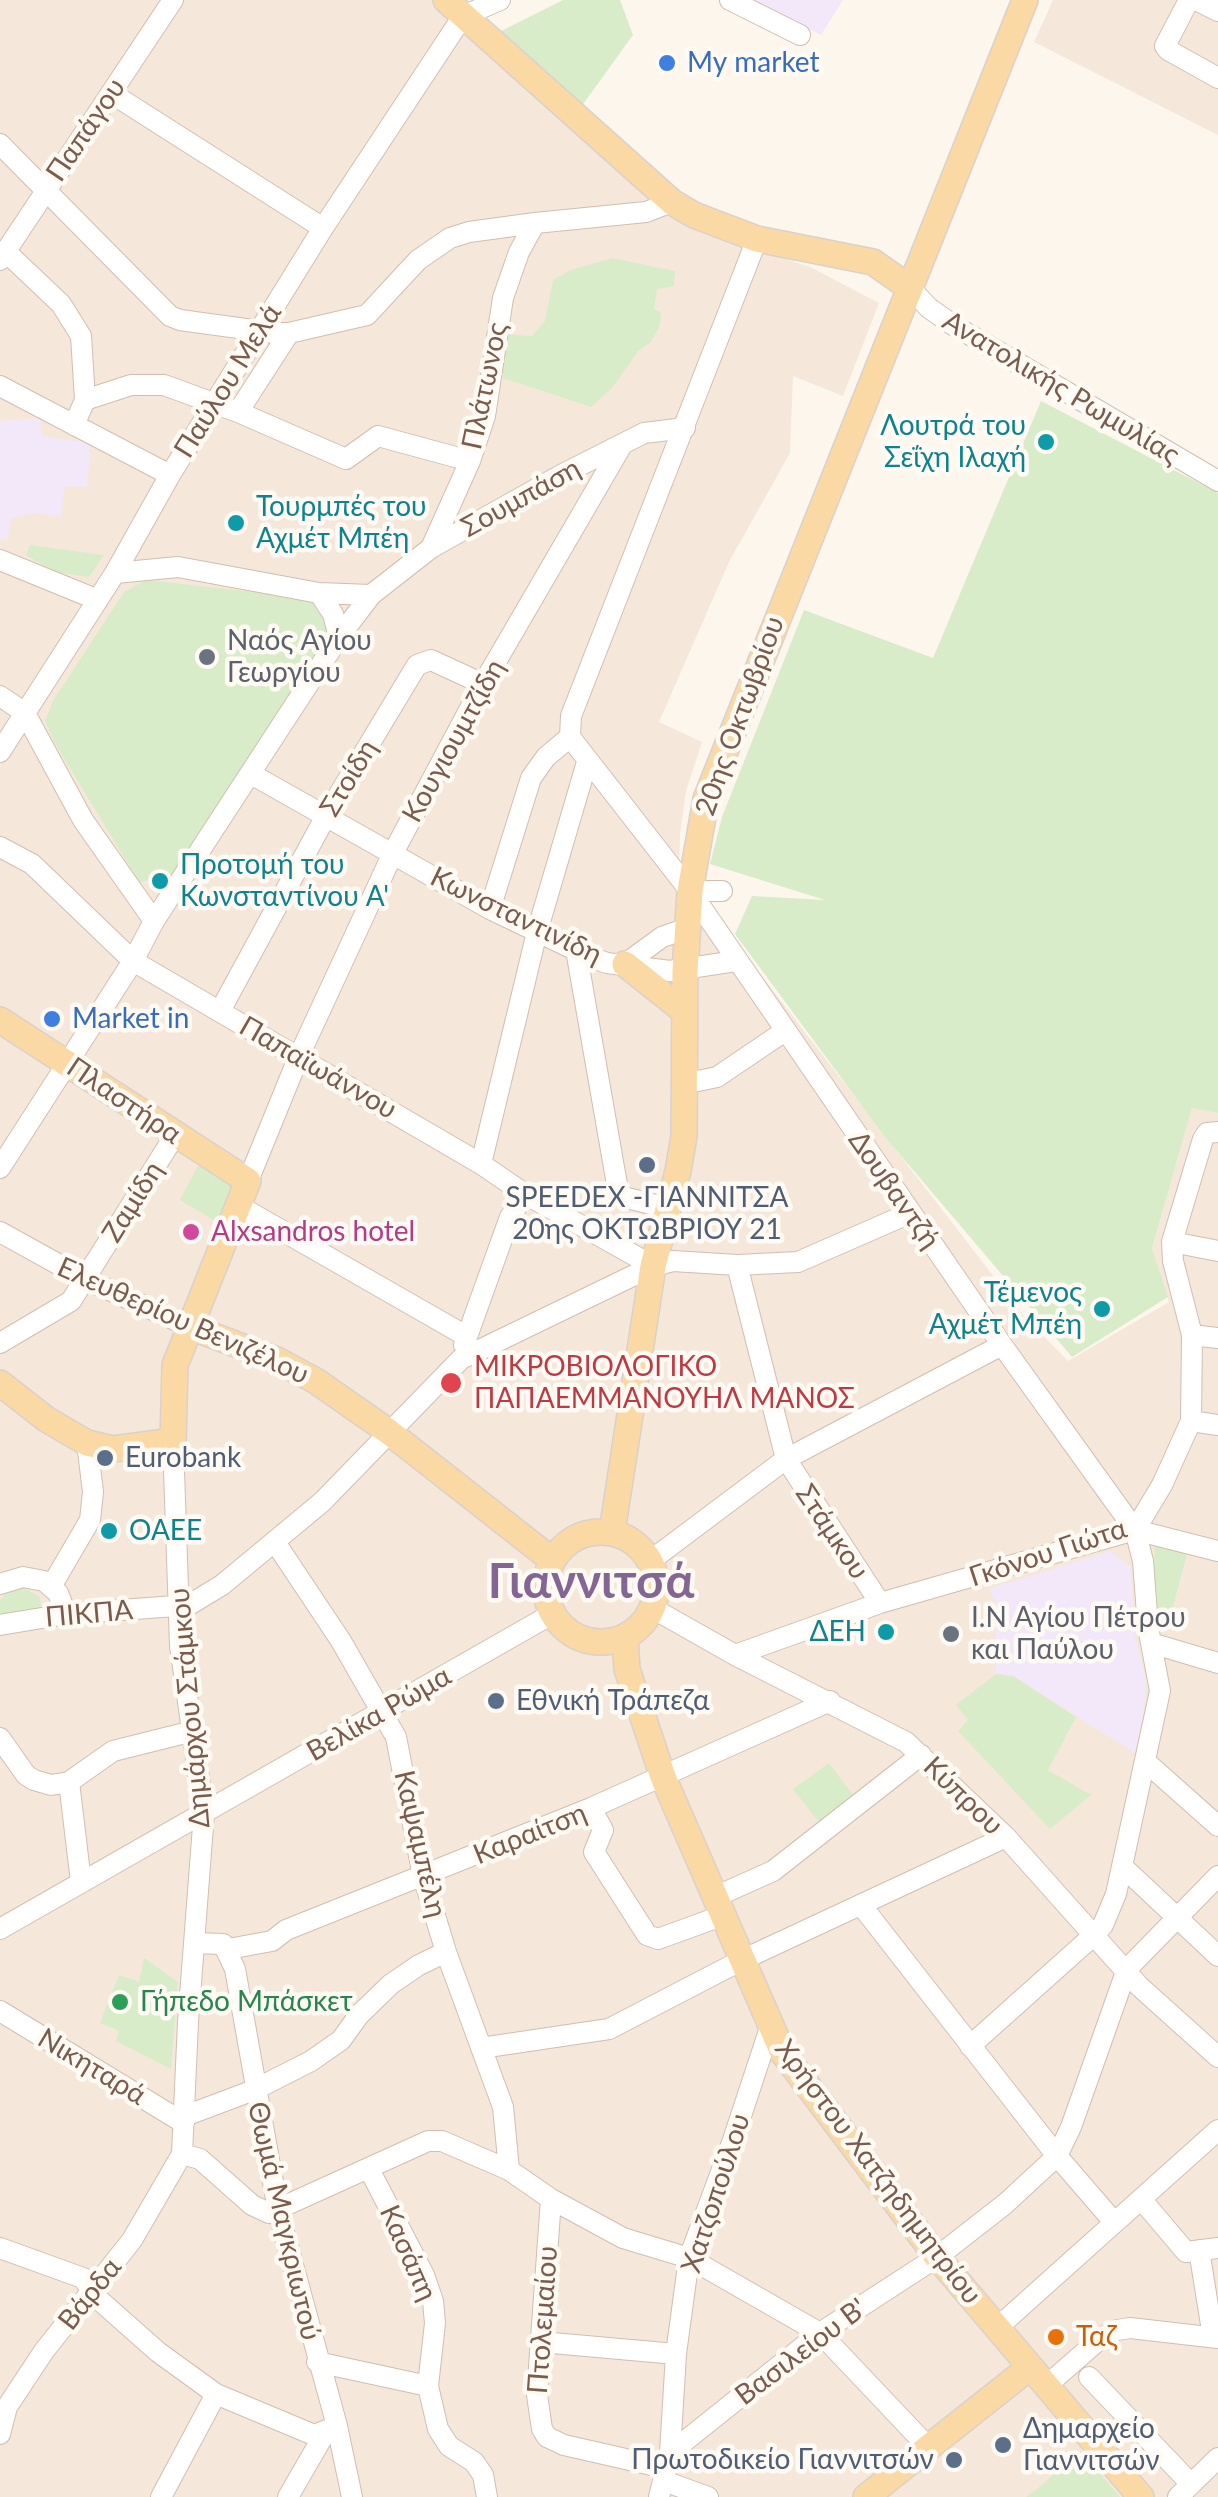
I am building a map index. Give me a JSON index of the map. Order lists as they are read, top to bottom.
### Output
{
  "streets": {
    "main road": [
      "20ης Οκτωβρίου",
      "Κουγιουμτζίδη",
      "Πλαστήρα",
      "Ελευθερίου Βενιζέλου",
      "Χρήστου Χατζηδημητρίου"
    ],
    "street": [
      "Παπάγου",
      "Παύλου Μελά",
      "Πλάτωνος",
      "Ανατολικής Ρωμυλίας",
      "Σουμπάση",
      "Στοίδη",
      "Κωνσταντινίδη",
      "Παπαϊωάννου",
      "Δουβαντζή",
      "Ζαμίδη",
      "Στάμκου",
      "Γκόνου Γιώτα",
      "ΠΙΚΠΑ",
      "Δημάρχου Στάμκου",
      "Βελίκα Ρώμα",
      "Κύπρου",
      "Καραίτση",
      "Καψαμπέλη",
      "Νικηταρά",
      "Χατζοπούλου",
      "Θωμά Μαγκριωτού",
      "Κασάπη",
      "Βάρδα",
      "Πτολεμαίου",
      "Βασιλείου Β'"
    ]
  },
  "crossings": [
    ["Πλάτωνος", "Σουμπάση"],
    ["Ανατολικής Ρωμυλίας", "20ης Οκτωβρίου"],
    ["Σουμπάση", "Κουγιουμτζίδη"],
    ["Σουμπάση", "Κωνσταντινίδη"],
    ["Σουμπάση", "Παπαϊωάννου"],
    ["Σουμπάση", "Πλαστήρα"],
    ["20ης Οκτωβρίου", "Κωνσταντινίδη"],
    ["20ης Οκτωβρίου", "Παπαϊωάννου"],
    ["20ης Οκτωβρίου", "Δουβαντζή"],
    ["20ης Οκτωβρίου", "Ελευθερίου Βενιζέλου"],
    ["20ης Οκτωβρίου", "Βελίκα Ρώμα"],
    ["20ης Οκτωβρίου", "Κύπρου"],
    ["20ης Οκτωβρίου", "Χρήστου Χατζηδημητρίου"],
    ["Κουγιουμτζίδη", "Στοίδη"],
    ["Κουγιουμτζίδη", "Κωνσταντινίδη"],
    ["Κουγιουμτζίδη", "Παπαϊωάννου"],
    ["Κουγιουμτζίδη", "Πλαστήρα"],
    ["Κουγιουμτζίδη", "Ελευθερίου Βενιζέλου"],
    ["Κουγιουμτζίδη", "Δημάρχου Στάμκου"],
    ["Στοίδη", "Κωνσταντινίδη"],
    ["Στοίδη", "Παπαϊωάννου"],
    ["Κωνσταντινίδη", "Δουβαντζή"],
    ["Πλαστήρα", "Ζαμίδη"],
    ["Δουβαντζή", "Γκόνου Γιώτα"],
    ["Ζαμίδη", "Ελευθερίου Βενιζέλου"],
    ["Ελευθερίου Βενιζέλου", "Βελίκα Ρώμα"],
    ["Ελευθερίου Βενιζέλου", "Κύπρου"],
    ["Ελευθερίου Βενιζέλου", "Χρήστου Χατζηδημητρίου"],
    ["Στάμκου", "Γκόνου Γιώτα"],
    ["Γκόνου Γιώτα", "Κύπρου"],
    ["ΠΙΚΠΑ", "Δημάρχου Στάμκου"],
    ["Δημάρχου Στάμκου", "Βελίκα Ρώμα"],
    ["Δημάρχου Στάμκου", "Καραίτση"],
    ["Δημάρχου Στάμκου", "Νικηταρά"],
    ["Δημάρχου Στάμκου", "Βάρδα"],
    ["Βελίκα Ρώμα", "Κύπρου"],
    ["Βελίκα Ρώμα", "Καψαμπέλη"],
    ["Βελίκα Ρώμα", "Χρήστου Χατζηδημητρίου"],
    ["Κύπρου", "Καραίτση"],
    ["Κύπρου", "Χρήστου Χατζηδημητρίου"],
    ["Καραίτση", "Καψαμπέλη"],
    ["Καραίτση", "Χρήστου Χατζηδημητρίου"],
    ["Καραίτση", "Θωμά Μαγκριωτού"],
    ["Χρήστου Χατζηδημητρίου", "Χατζοπούλου"],
    ["Χρήστου Χατζηδημητρίου", "Βασιλείου Β'"],
    ["Χατζοπούλου", "Πτολεμαίου"],
    ["Χατζοπούλου", "Βασιλείου Β'"],
    ["Πτολεμαίου", "Βασιλείου Β'"]
  ],
  "districts": ["Γιαννιτσά"],
  "places": [
    "My market",
    "Λουτρά του Σεΐχη Ιλαχή",
    "Τουρμπές του Αχμέτ Μπέη",
    "Ναός Αγίου Γεωργίου",
    "Προτομή του Κωνσταντίνου Α'",
    "Market in",
    "SPEEDEX -ΓΙΑΝΝΙΤΣΑ 20ης ΟΚΤΩΒΡΙΟΥ 21",
    "Alxsandros hotel",
    "Τέμενος Αχμέτ Μπέη",
    "ΜΙΚΡΟΒΙΟΛΟΓΙΚΟ ΠΑΠΑΕΜΜΑΝΟΥΗΛ ΜΑΝΟΣ",
    "Eurobank",
    "ΟΑΕΕ",
    "ΔΕΗ",
    "Ι.Ν Αγίου Πέτρου και Παύλου",
    "Εθνική Τράπεζα",
    "Γήπεδο Μπάσκετ",
    "Ταζ",
    "Δημαρχείο Γιαννιτσών",
    "Πρωτοδικείο Γιαννιτσών"
  ]
}
